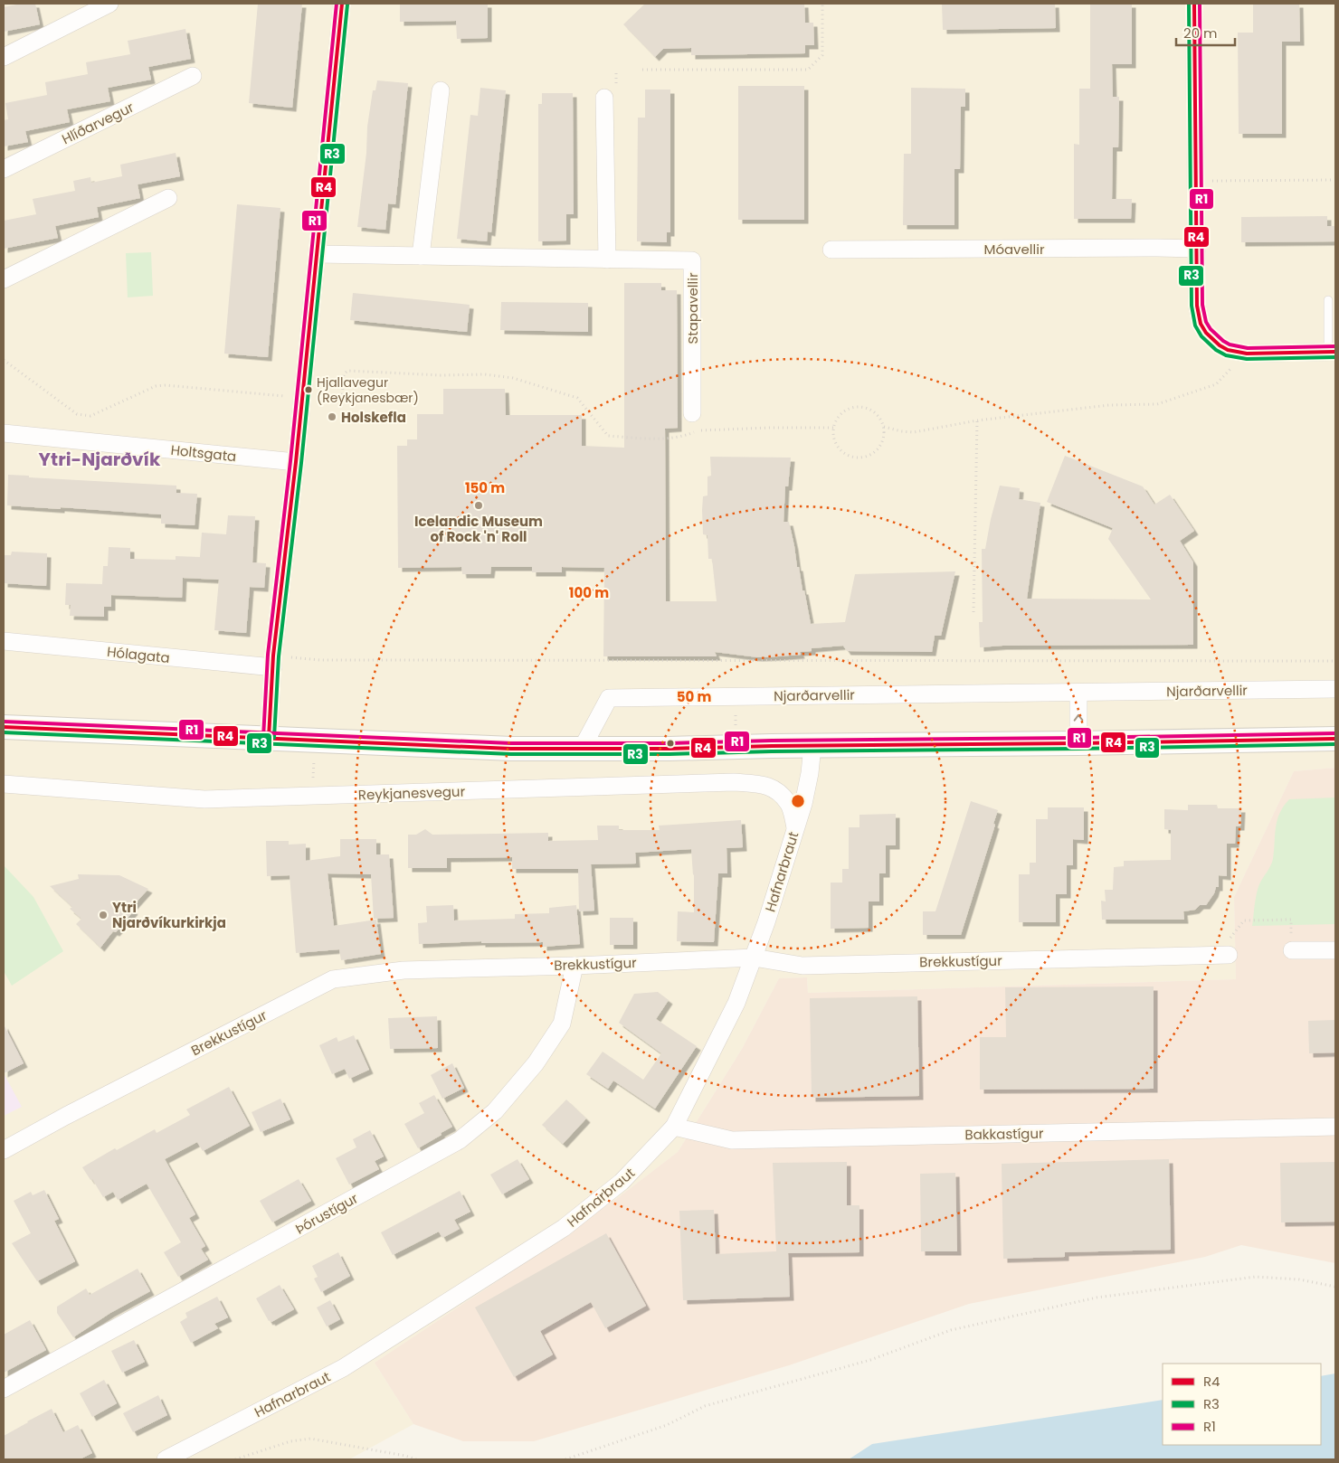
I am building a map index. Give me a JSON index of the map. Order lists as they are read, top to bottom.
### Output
{
  "streets": {
    "street": [
      "Hlíðarvegur",
      "Móavellir",
      "Stapavellir",
      "Holtsgata",
      "Hólagata",
      "Njarðarvellir",
      "Reykjanesvegur",
      "Hafnarbraut",
      "Brekkustígur",
      "Bakkastígur",
      "Þórustígur"
    ]
  },
  "crossings": [
    ["Reykjanesvegur", "Hafnarbraut"],
    ["Hafnarbraut", "Brekkustígur"],
    ["Hafnarbraut", "Bakkastígur"],
    ["Brekkustígur", "Þórustígur"]
  ],
  "districts": ["Ytri-Njarðvík"],
  "places": [
    "Hjallavegur (Reykjanesbær)",
    "Holskefla",
    "Icelandic Museum of Rock 'n' Roll",
    "Ytri Njarðvíkurkirkja"
  ],
  "lines": ["transit line R4", "transit line R3", "transit line R1"],
  "legend": ["R4", "R3", "R1"],
  "scale_bar": "20 m",
  "rings": ["150 m", "100 m", "50 m"]
}
